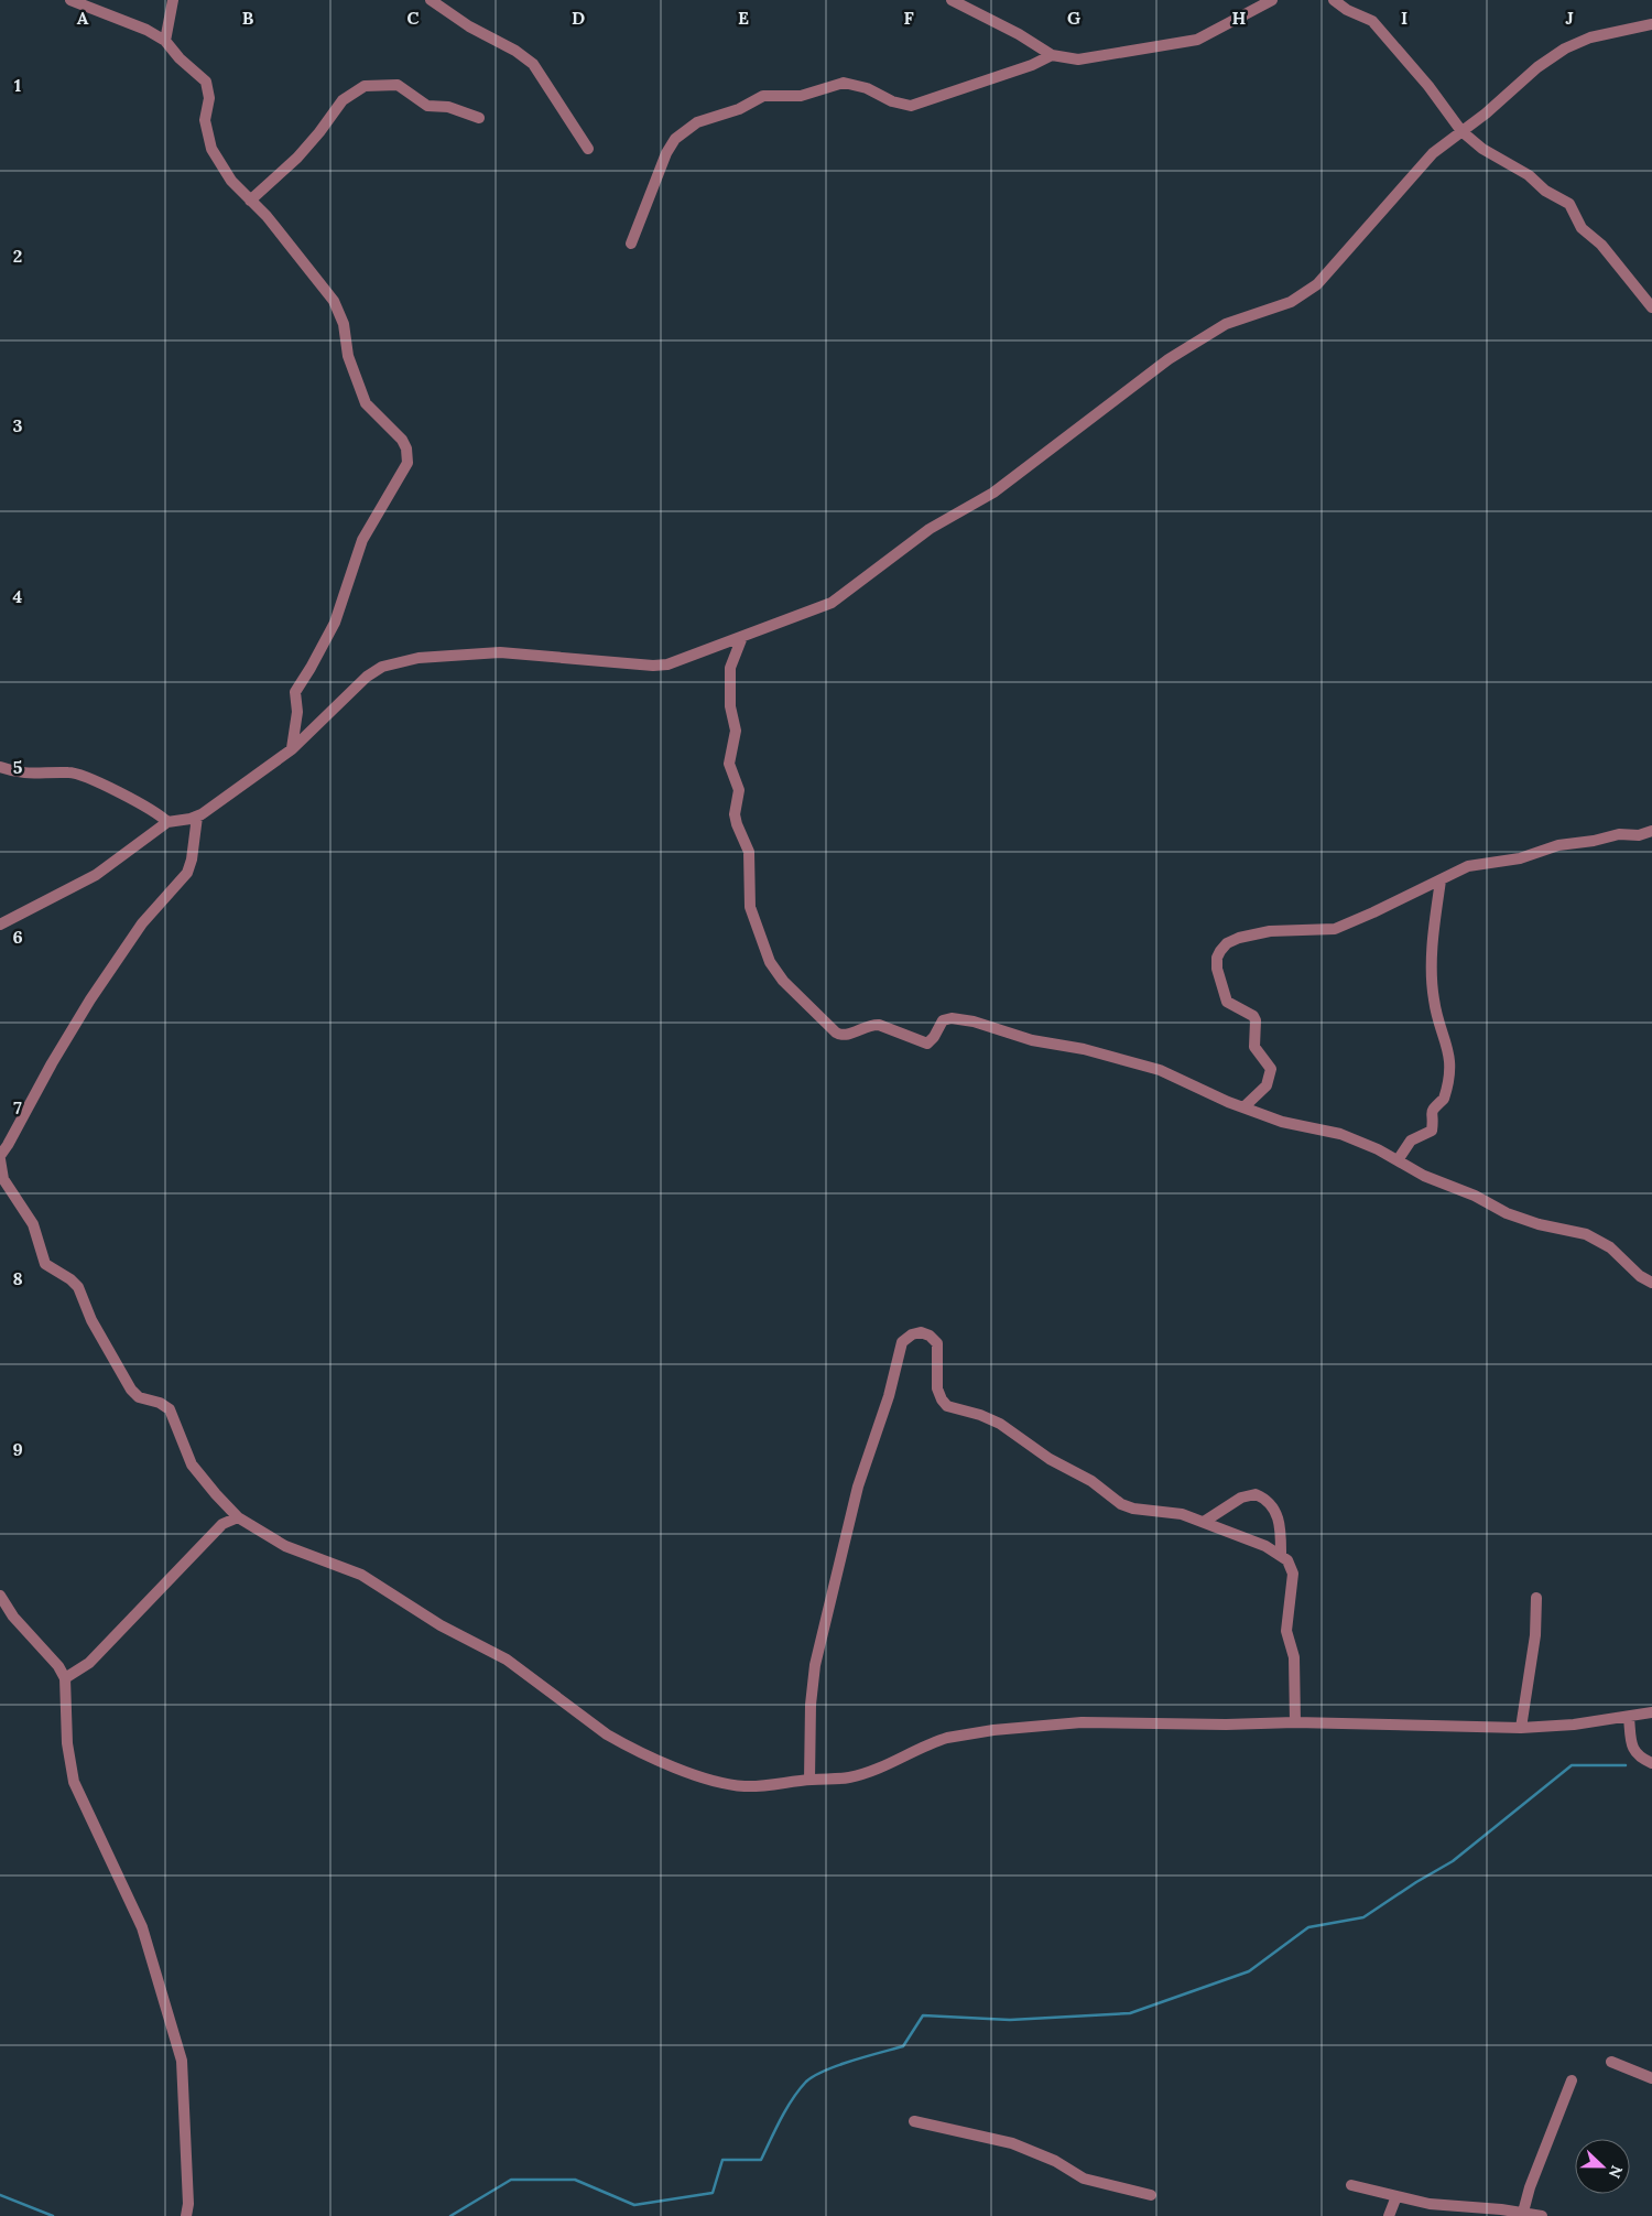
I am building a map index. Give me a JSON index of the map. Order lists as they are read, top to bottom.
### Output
{
  "north": "right",
  "grid": {
    "columns": [
      "A",
      "B",
      "C",
      "D",
      "E",
      "F",
      "G",
      "H",
      "I",
      "J"
    ],
    "rows": [
      "1",
      "2",
      "3",
      "4",
      "5",
      "6",
      "7",
      "8",
      "9"
    ]
  }
}
